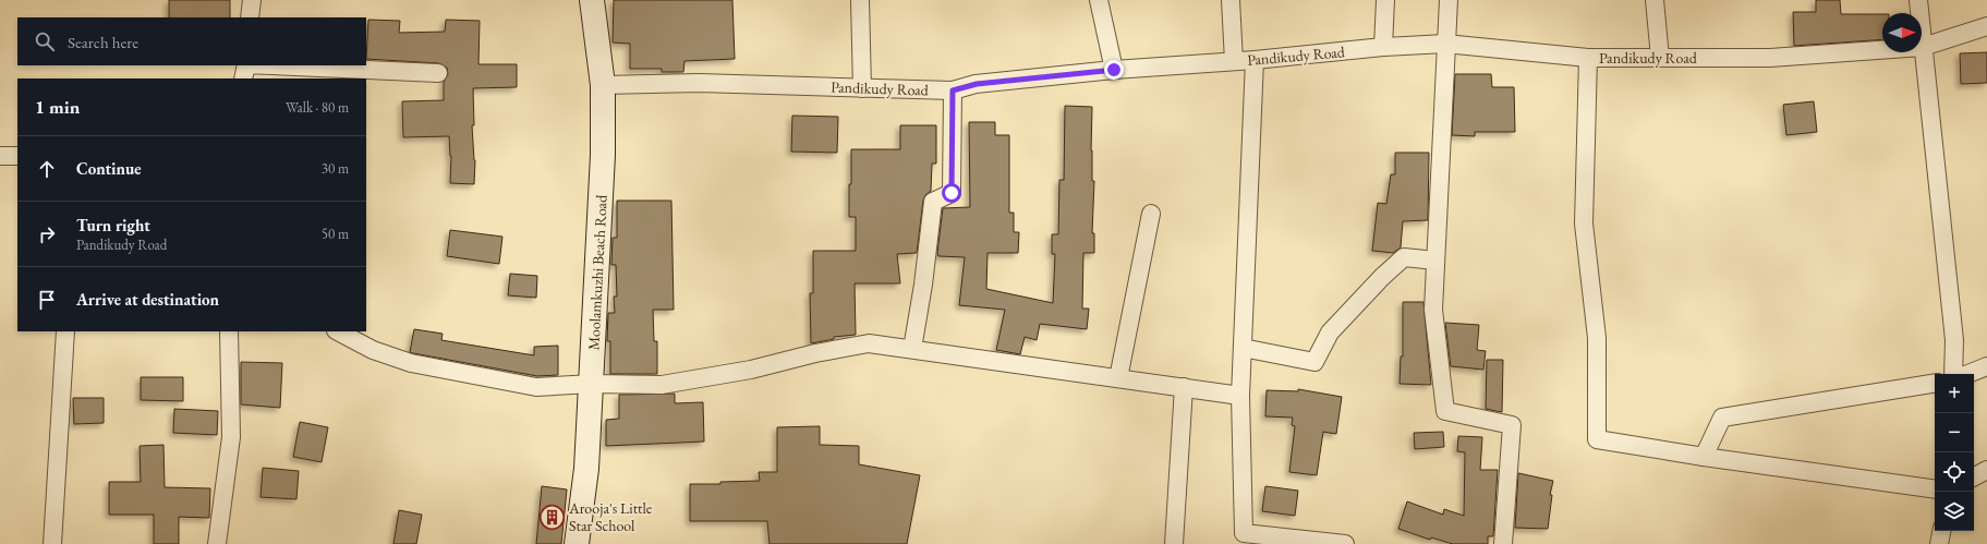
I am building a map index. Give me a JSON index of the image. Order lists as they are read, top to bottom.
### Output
{
  "streets": {
    "street": ["Pandikudy Road", "Moolamkuzhi Beach Road"]
  },
  "crossings": [
    ["Pandikudy Road", "Moolamkuzhi Beach Road"]
  ],
  "places": {
    "building": ["Arooja's Little Star School"]
  },
  "north": "right",
  "page": {
    "search": "Search here",
    "heading": ["1 min", "Walk · 80 m"],
    "list": [
      ["Continue", "30 m"],
      ["Turn right", "Pandikudy Road", "50 m"],
      "Arrive at destination"
    ],
    "map_buttons": ["+", "−"]
  }
}
